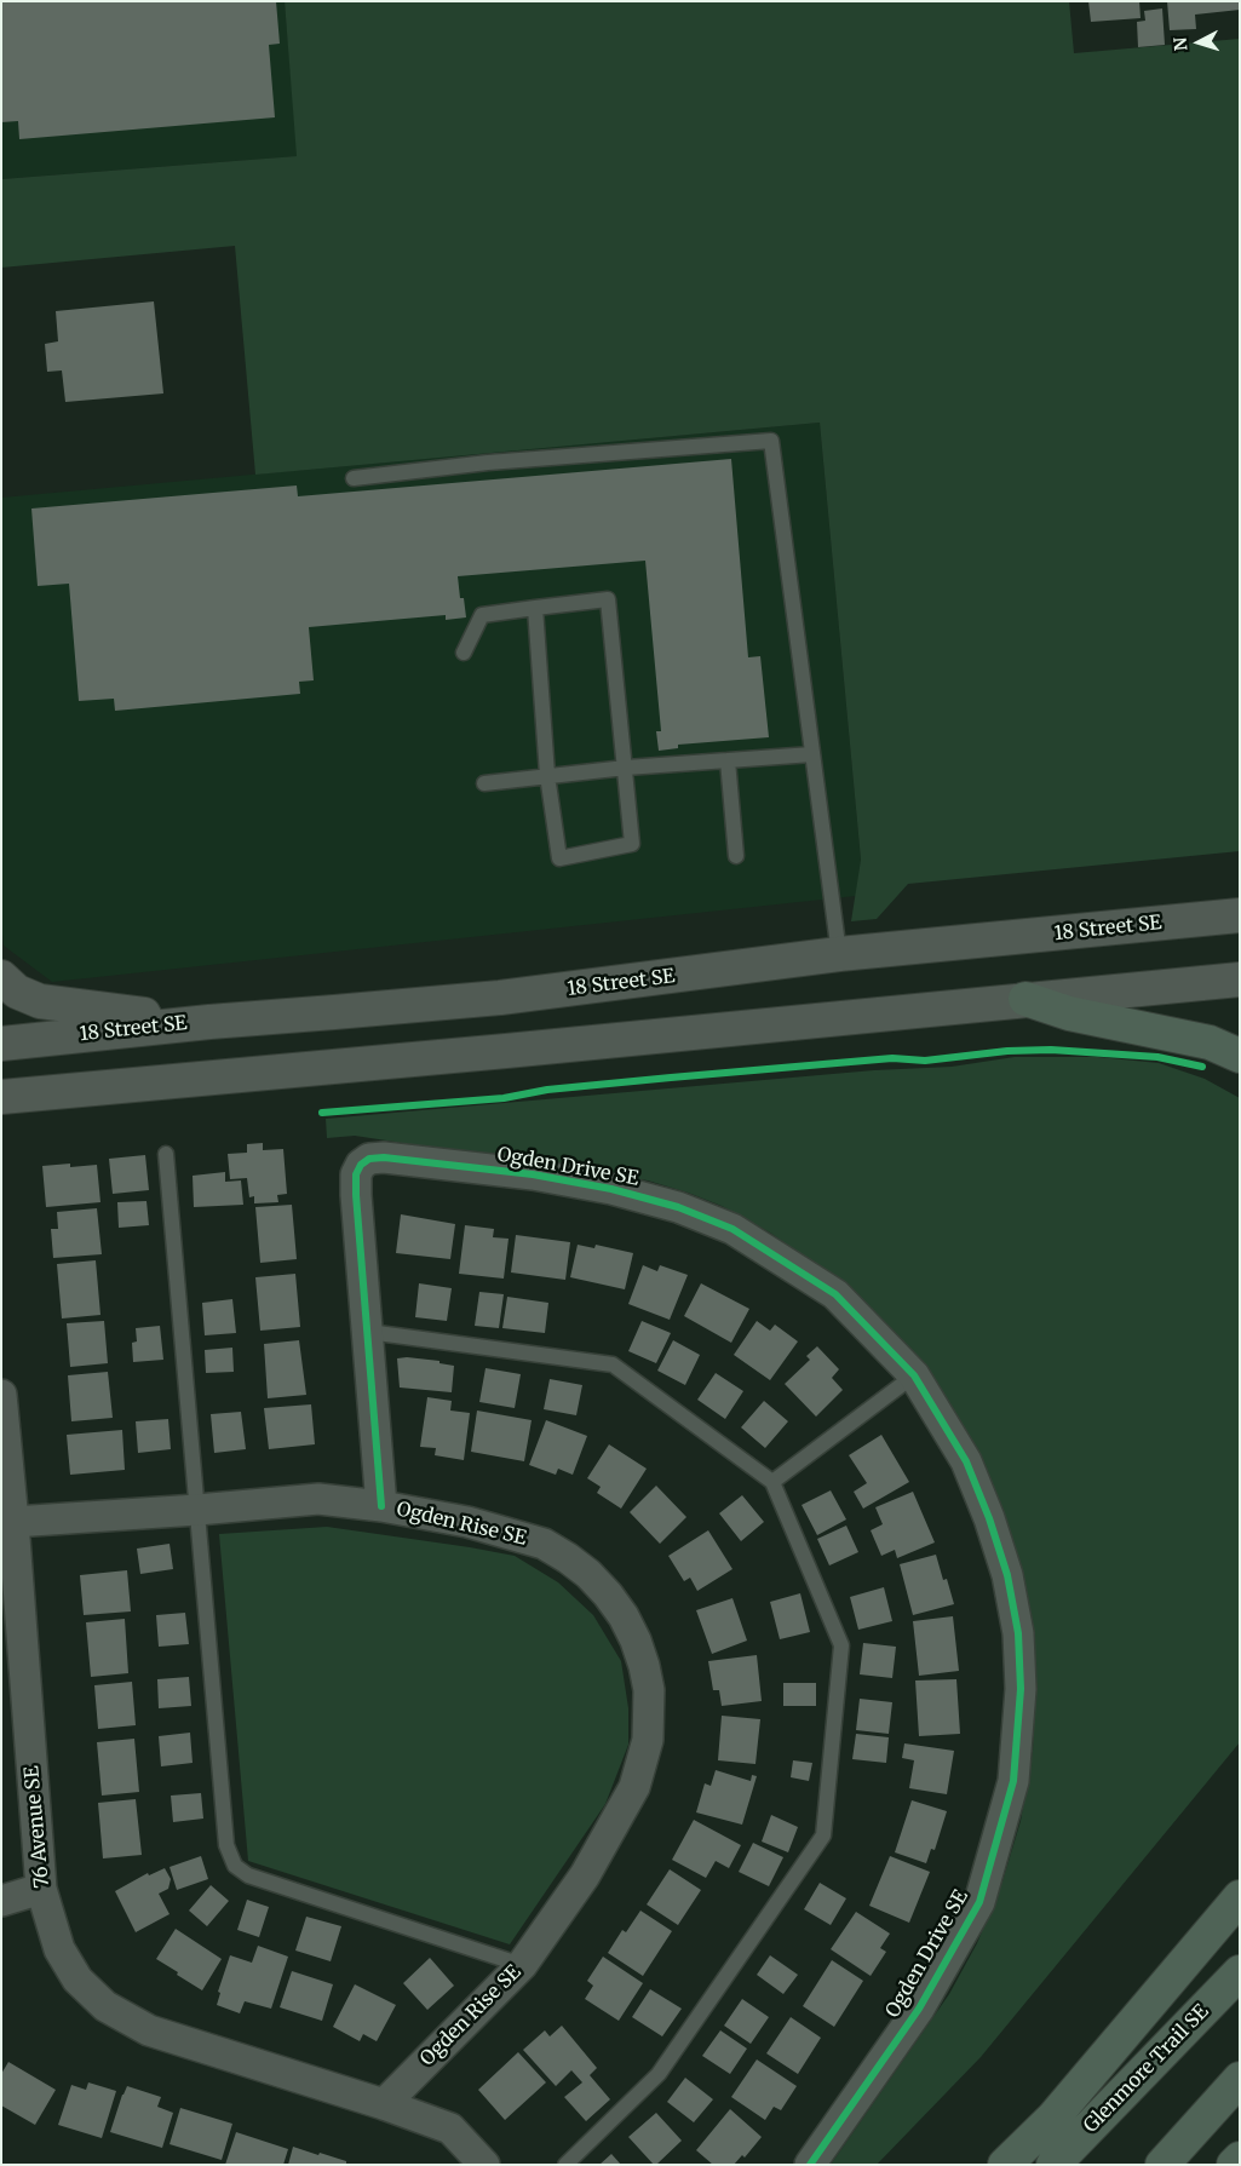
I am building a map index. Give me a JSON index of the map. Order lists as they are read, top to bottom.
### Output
{
  "streets": {
    "highway": ["Glenmore Trail SE"],
    "street": [
      "18 Street SE",
      "Ogden Drive SE",
      "Ogden Rise SE",
      "76 Avenue SE"
    ]
  },
  "crossings": [
    ["Ogden Drive SE", "Ogden Rise SE"],
    ["Ogden Rise SE", "76 Avenue SE"]
  ],
  "north": "left"
}
